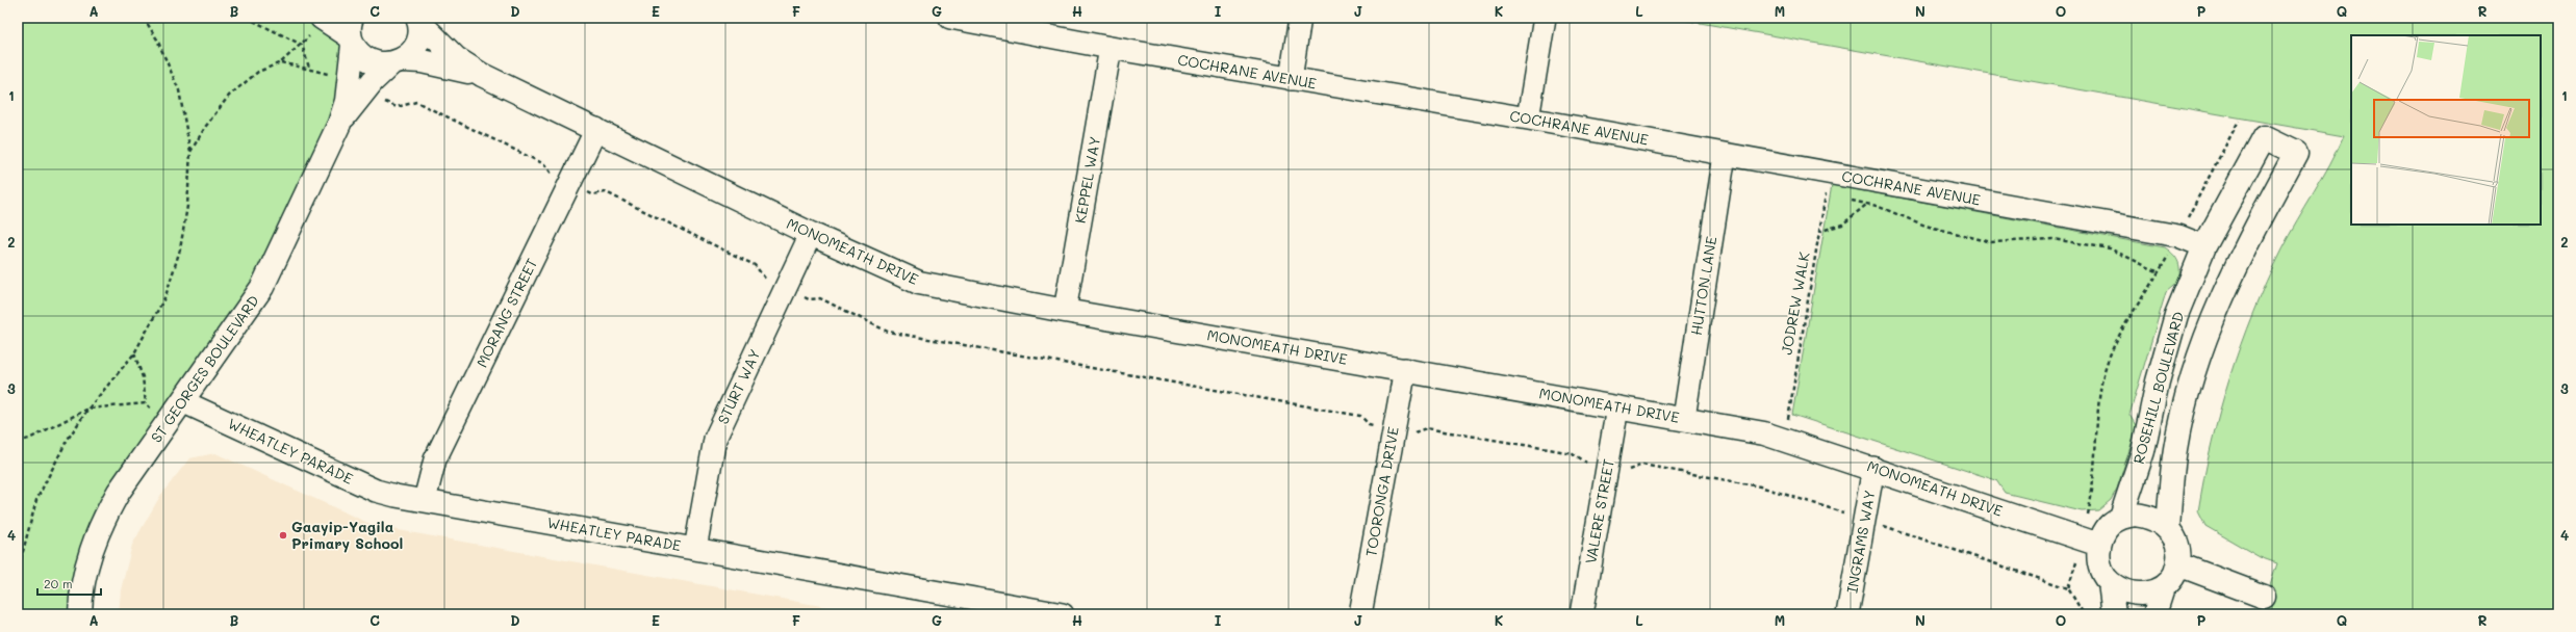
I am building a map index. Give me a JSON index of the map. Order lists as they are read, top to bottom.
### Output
{
  "streets": {
    "street": [
      "COCHRANE AVENUE",
      "KEPPEL WAY",
      "MONOMEATH DRIVE",
      "HUTTON LANE",
      "MORANG STREET",
      "ST GEORGES BOULEVARD",
      "STURT WAY",
      "ROSEHILL BOULEVARD",
      "WHEATLEY PARADE",
      "TOORONGA DRIVE",
      "VALERE STREET",
      "INGRAMS WAY"
    ],
    "path": ["JODREW WALK"]
  },
  "crossings": [
    ["COCHRANE AVENUE", "KEPPEL WAY"],
    ["COCHRANE AVENUE", "HUTTON LANE"],
    ["COCHRANE AVENUE", "JODREW WALK"],
    ["COCHRANE AVENUE", "ROSEHILL BOULEVARD"],
    ["KEPPEL WAY", "MONOMEATH DRIVE"],
    ["MONOMEATH DRIVE", "HUTTON LANE"],
    ["MONOMEATH DRIVE", "JODREW WALK"],
    ["MONOMEATH DRIVE", "MORANG STREET"],
    ["MONOMEATH DRIVE", "ST GEORGES BOULEVARD"],
    ["MONOMEATH DRIVE", "STURT WAY"],
    ["MONOMEATH DRIVE", "ROSEHILL BOULEVARD"],
    ["MONOMEATH DRIVE", "TOORONGA DRIVE"],
    ["MONOMEATH DRIVE", "VALERE STREET"],
    ["MONOMEATH DRIVE", "INGRAMS WAY"],
    ["MORANG STREET", "WHEATLEY PARADE"],
    ["ST GEORGES BOULEVARD", "WHEATLEY PARADE"],
    ["STURT WAY", "WHEATLEY PARADE"]
  ],
  "places": ["Gaayip-Yagila Primary School"],
  "scale_bar": "20 m",
  "grid": {
    "columns": [
      "A",
      "B",
      "C",
      "D",
      "E",
      "F",
      "G",
      "H",
      "I",
      "J",
      "K",
      "L",
      "M",
      "N",
      "O",
      "P",
      "Q",
      "R"
    ],
    "rows": [
      "1",
      "2",
      "3",
      "4"
    ]
  }
}
